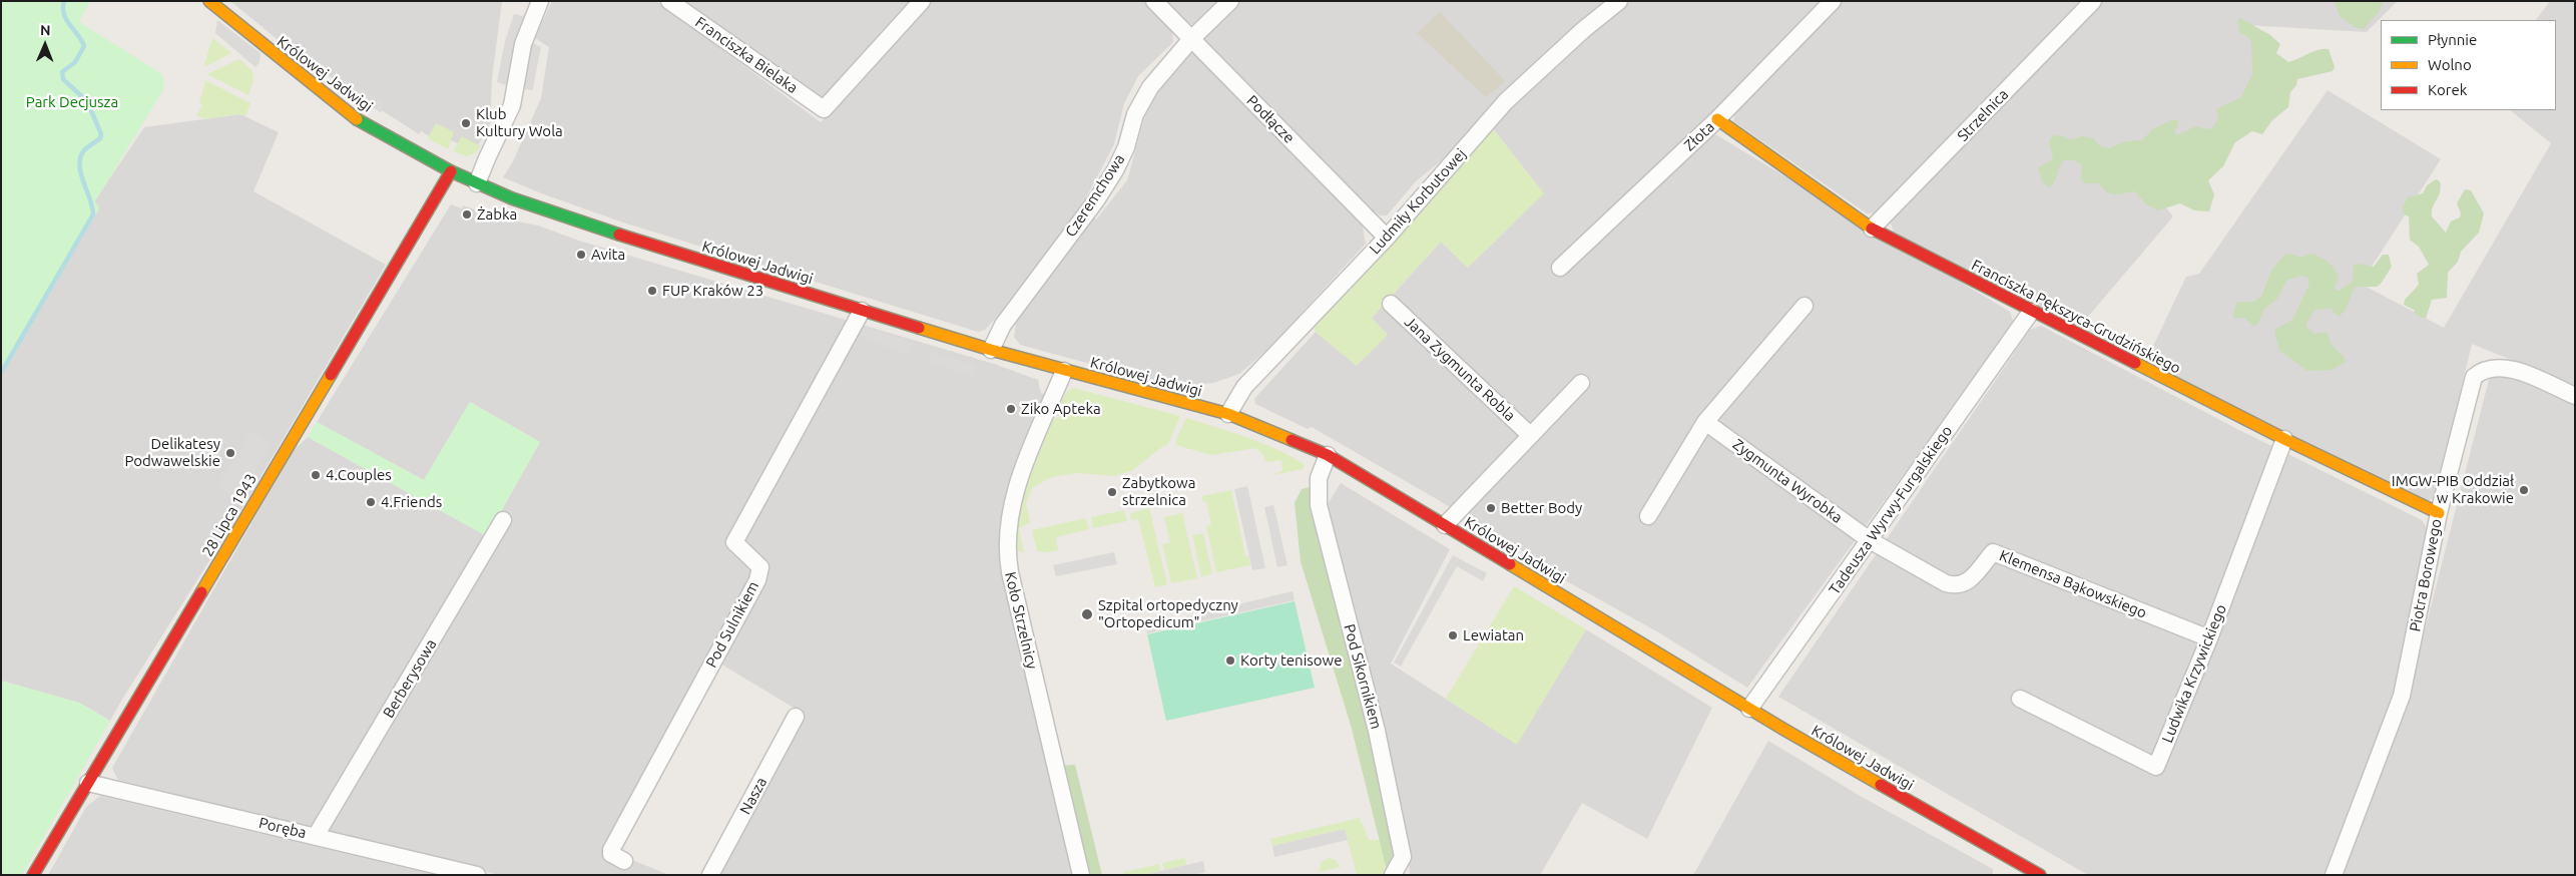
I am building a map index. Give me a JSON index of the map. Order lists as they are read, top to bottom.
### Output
{
  "streets": {
    "street": [
      "Franciszka Bielaka",
      "Królowej Jadwigi",
      "Strzelnica",
      "Podłącze",
      "Złota",
      "Czeremchowa",
      "Ludmiły Korbutowej",
      "Franciszka Pększyca-Grudzińskiego",
      "Jana Zygmunta Robla",
      "Zygmunta Wyrobka",
      "Tadeusza Wyrwy-Furgalskiego",
      "28 Lipca 1943",
      "Piotra Borowego",
      "Klemensa Bąkowskiego",
      "Koło Strzelnicy",
      "Pod Sulnikiem",
      "Ludwika Krzywickiego",
      "Pod Sikornikiem",
      "Berberysowa",
      "Nasza",
      "Poręba"
    ]
  },
  "crossings": [
    ["Królowej Jadwigi", "Czeremchowa"],
    ["Królowej Jadwigi", "Ludmiły Korbutowej"],
    ["Królowej Jadwigi", "Tadeusza Wyrwy-Furgalskiego"],
    ["Królowej Jadwigi", "28 Lipca 1943"],
    ["Królowej Jadwigi", "Koło Strzelnicy"],
    ["Królowej Jadwigi", "Pod Sulnikiem"],
    ["Królowej Jadwigi", "Pod Sikornikiem"],
    ["Strzelnica", "Franciszka Pększyca-Grudzińskiego"],
    ["Podłącze", "Czeremchowa"],
    ["Podłącze", "Ludmiły Korbutowej"],
    ["Złota", "Franciszka Pększyca-Grudzińskiego"],
    ["Franciszka Pększyca-Grudzińskiego", "Tadeusza Wyrwy-Furgalskiego"],
    ["Franciszka Pększyca-Grudzińskiego", "Piotra Borowego"],
    ["Franciszka Pększyca-Grudzińskiego", "Ludwika Krzywickiego"],
    ["Zygmunta Wyrobka", "Tadeusza Wyrwy-Furgalskiego"],
    ["Zygmunta Wyrobka", "Klemensa Bąkowskiego"],
    ["Tadeusza Wyrwy-Furgalskiego", "Klemensa Bąkowskiego"],
    ["28 Lipca 1943", "Poręba"],
    ["Klemensa Bąkowskiego", "Ludwika Krzywickiego"],
    ["Berberysowa", "Poręba"]
  ],
  "parks": ["Park Decjusza"],
  "places": [
    "Klub Kultury Wola",
    "Żabka",
    "Avita",
    "FUP Kraków 23",
    "Ziko Apteka",
    "Delikatesy Podwawelskie",
    "4.Couples",
    "IMGW-PIB Oddział w Krakowie",
    "Zabytkowa strzelnica",
    "4.Friends",
    "Better Body",
    "Szpital ortopedyczny \"Ortopedicum\"",
    "Lewiatan",
    "Korty tenisowe"
  ],
  "legend": ["Płynnie", "Wolno", "Korek"],
  "north": "top"
}
